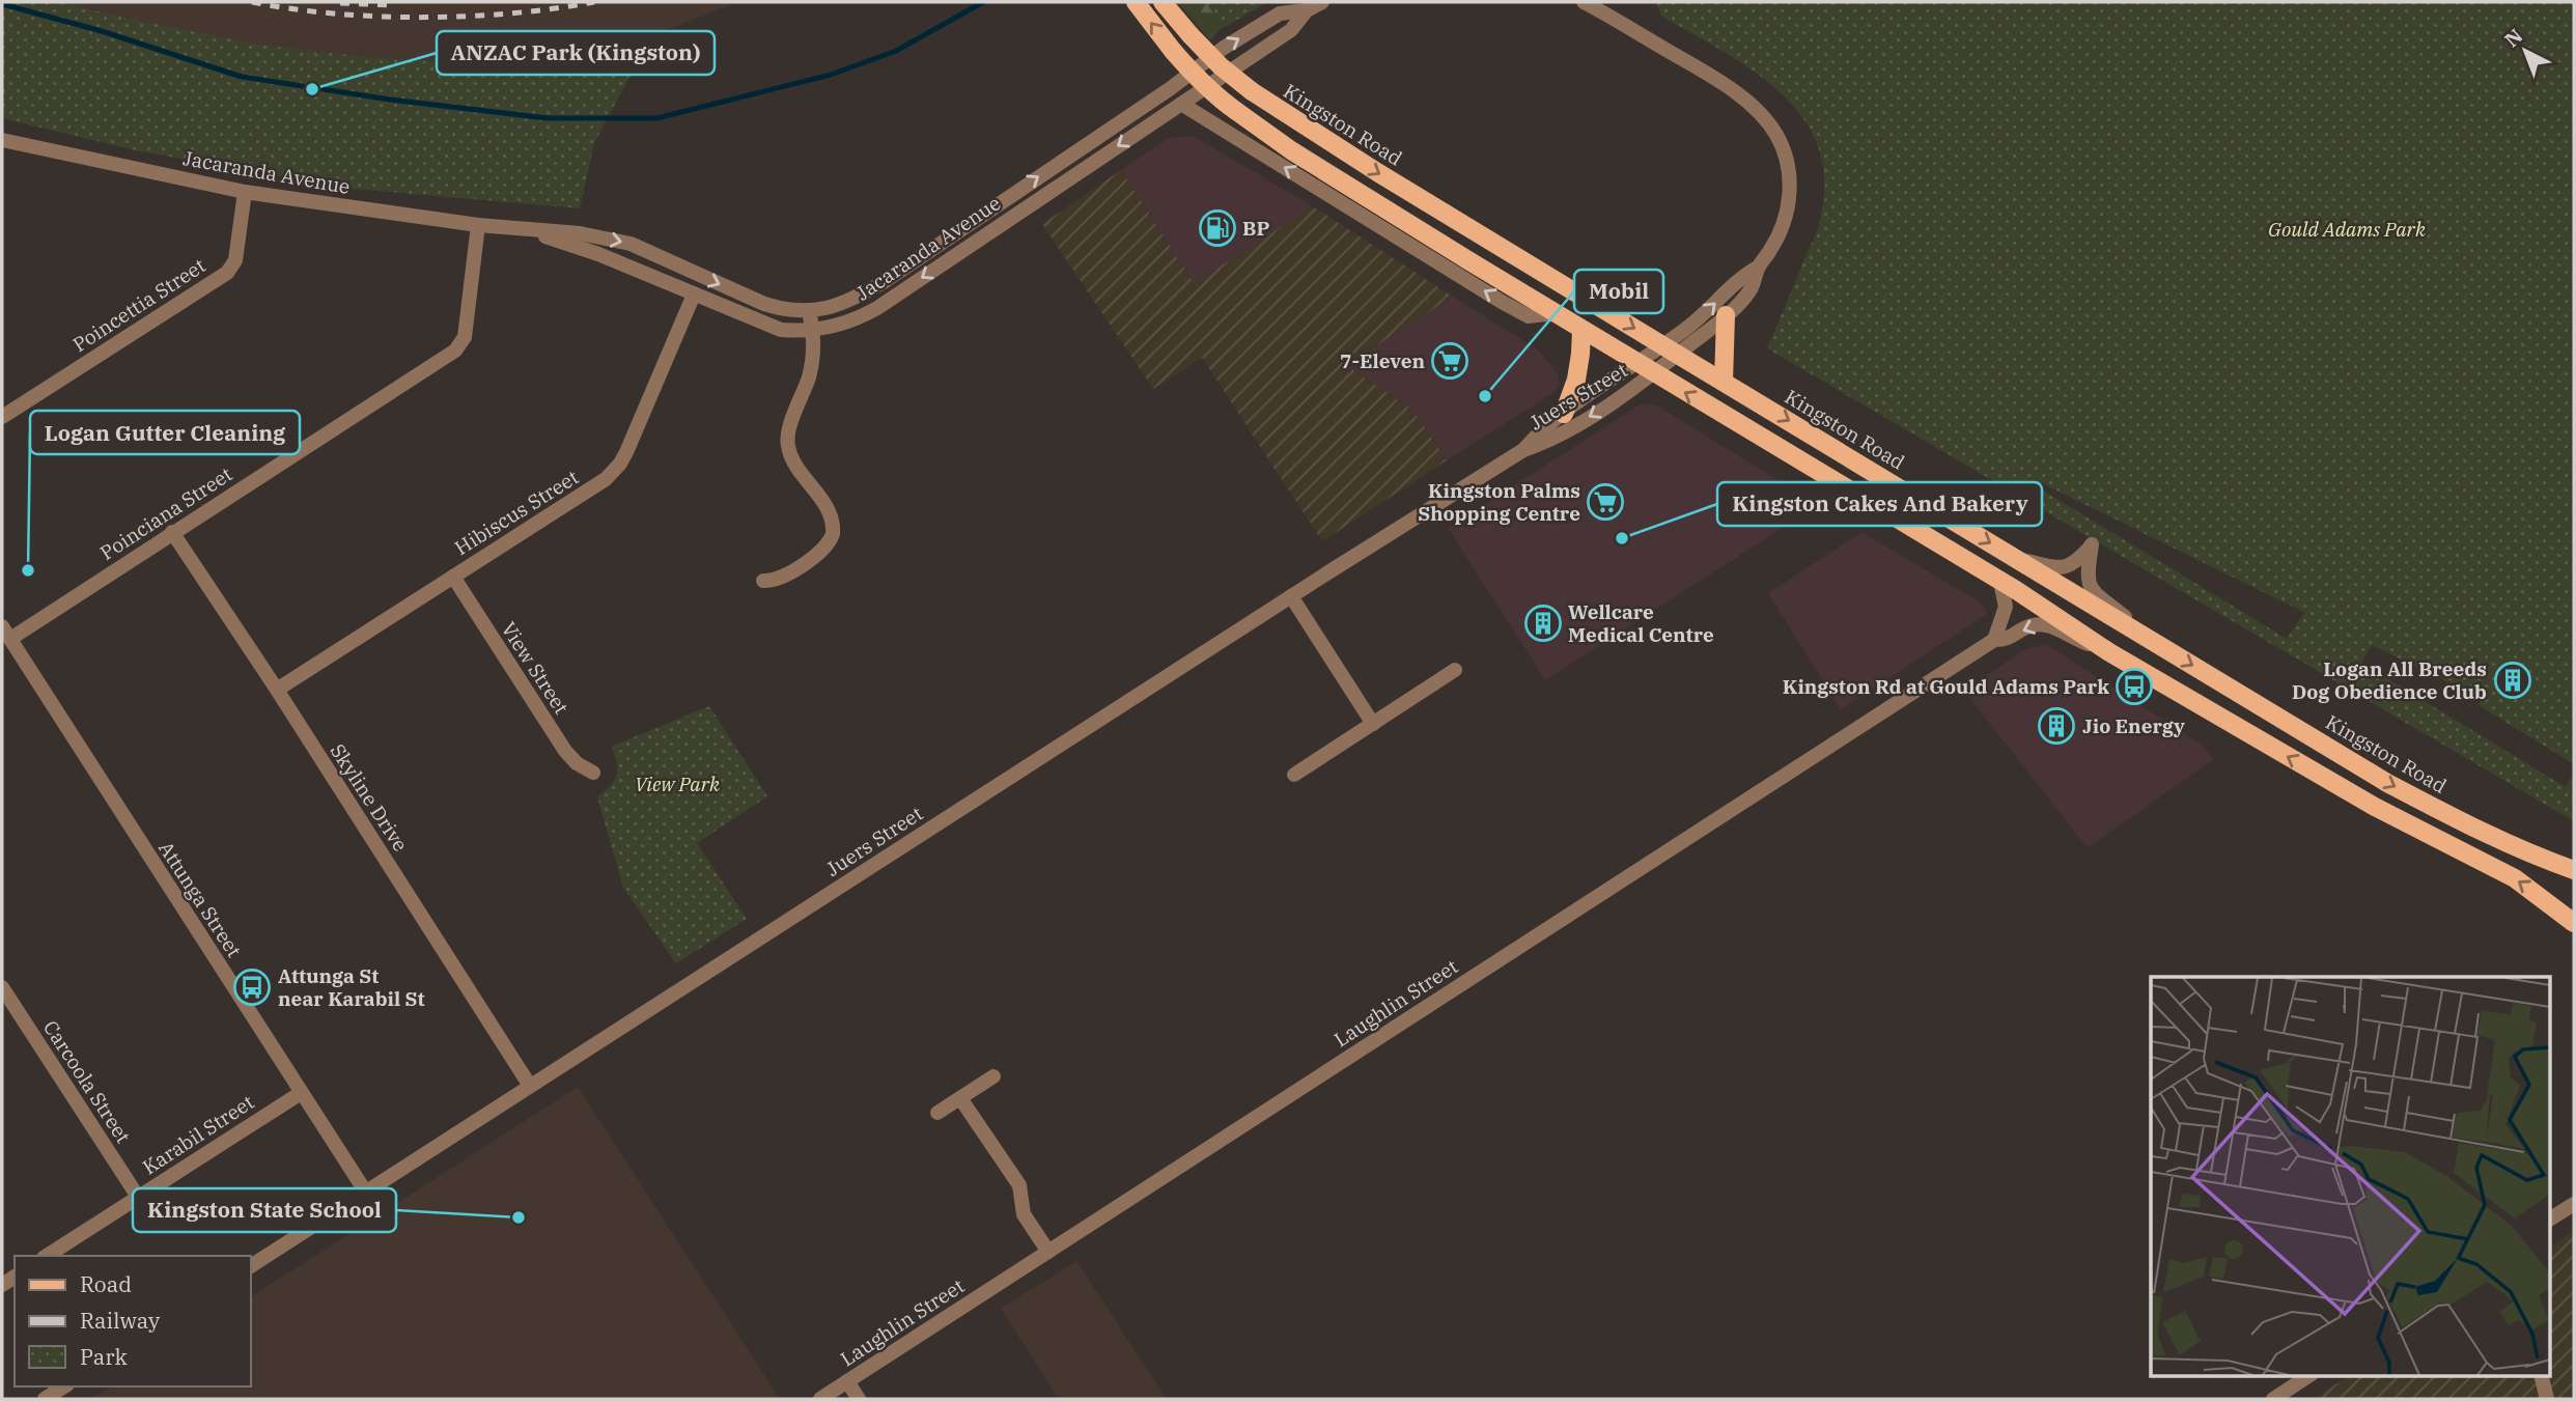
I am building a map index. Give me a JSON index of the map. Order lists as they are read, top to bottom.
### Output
{
  "streets": {
    "main road": ["Kingston Road"],
    "street": [
      "Jacaranda Avenue",
      "Poincettia Street",
      "Juers Street",
      "Hibiscus Street",
      "Poinciana Street",
      "View Street",
      "Skyline Drive",
      "Attunga Street",
      "Laughlin Street",
      "Carcoola Street",
      "Karabil Street"
    ]
  },
  "crossings": [
    ["Jacaranda Avenue", "Poincettia Street"],
    ["Jacaranda Avenue", "Hibiscus Street"],
    ["Jacaranda Avenue", "Poinciana Street"],
    ["Juers Street", "Skyline Drive"],
    ["Juers Street", "Attunga Street"],
    ["Hibiscus Street", "View Street"],
    ["Hibiscus Street", "Skyline Drive"],
    ["Poinciana Street", "Skyline Drive"],
    ["Poinciana Street", "Attunga Street"],
    ["Attunga Street", "Karabil Street"],
    ["Carcoola Street", "Karabil Street"]
  ],
  "parks": ["Gould Adams Park", "View Park"],
  "places": {
    "other": [
      "ANZAC Park (Kingston)",
      "Mobil",
      "Kingston Cakes And Bakery",
      "Logan Gutter Cleaning",
      "Kingston State School"
    ],
    "fuel station": ["BP"],
    "supermarket": ["7-Eleven", "Kingston Palms Shopping Centre"],
    "building": ["Wellcare Medical Centre", "Logan All Breeds Dog Obedience Club", "Jio Energy"],
    "bus stop": ["Kingston Rd at Gould Adams Park", "Attunga St near Karabil St"]
  },
  "legend": ["Road", "Railway", "Park"],
  "north": "top left"
}
